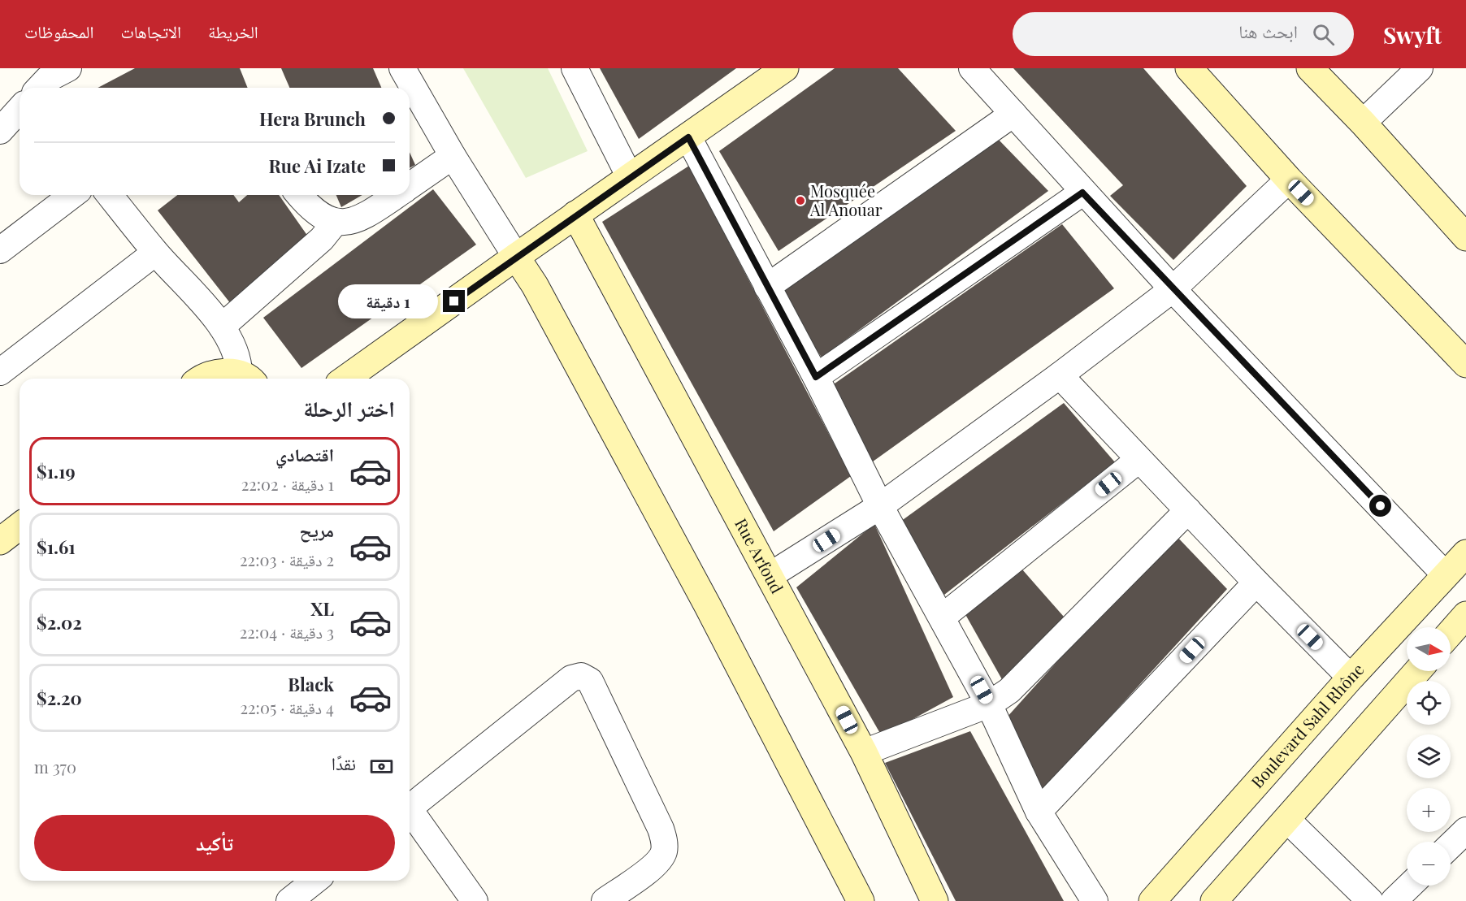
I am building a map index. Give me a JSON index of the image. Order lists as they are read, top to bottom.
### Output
{
  "streets": {
    "street": ["Rue Arfoud", "Boulevard Sahl Rhône"]
  },
  "places": ["Mosquée Al Anouar"],
  "north": "right",
  "page": {
    "header": "Swyft",
    "search": "ابحث هنا",
    "nav": ["الخريطة", "الاتجاهات", "المحفوظات"],
    "banner": ["Hera Brunch", "Rue Ai Izate"],
    "bubble": "1 دقيقة",
    "heading": "اختر الرحلة",
    "list": [
      {
        "name": "اقتصادي",
        "note": "1 دقيقة · 22:02",
        "value": "$1.19"
      },
      {
        "name": "مريح",
        "note": "2 دقيقة · 22:03",
        "value": "$1.61"
      },
      {
        "name": "XL",
        "note": "3 دقيقة · 22:04",
        "value": "$2.02"
      },
      {
        "name": "Black",
        "note": "4 دقيقة · 22:05",
        "value": "$2.20"
      }
    ],
    "map_buttons": ["+", "−"],
    "pay": ["نقدًا", "370 m"],
    "buttons": "تأكيد"
  }
}
